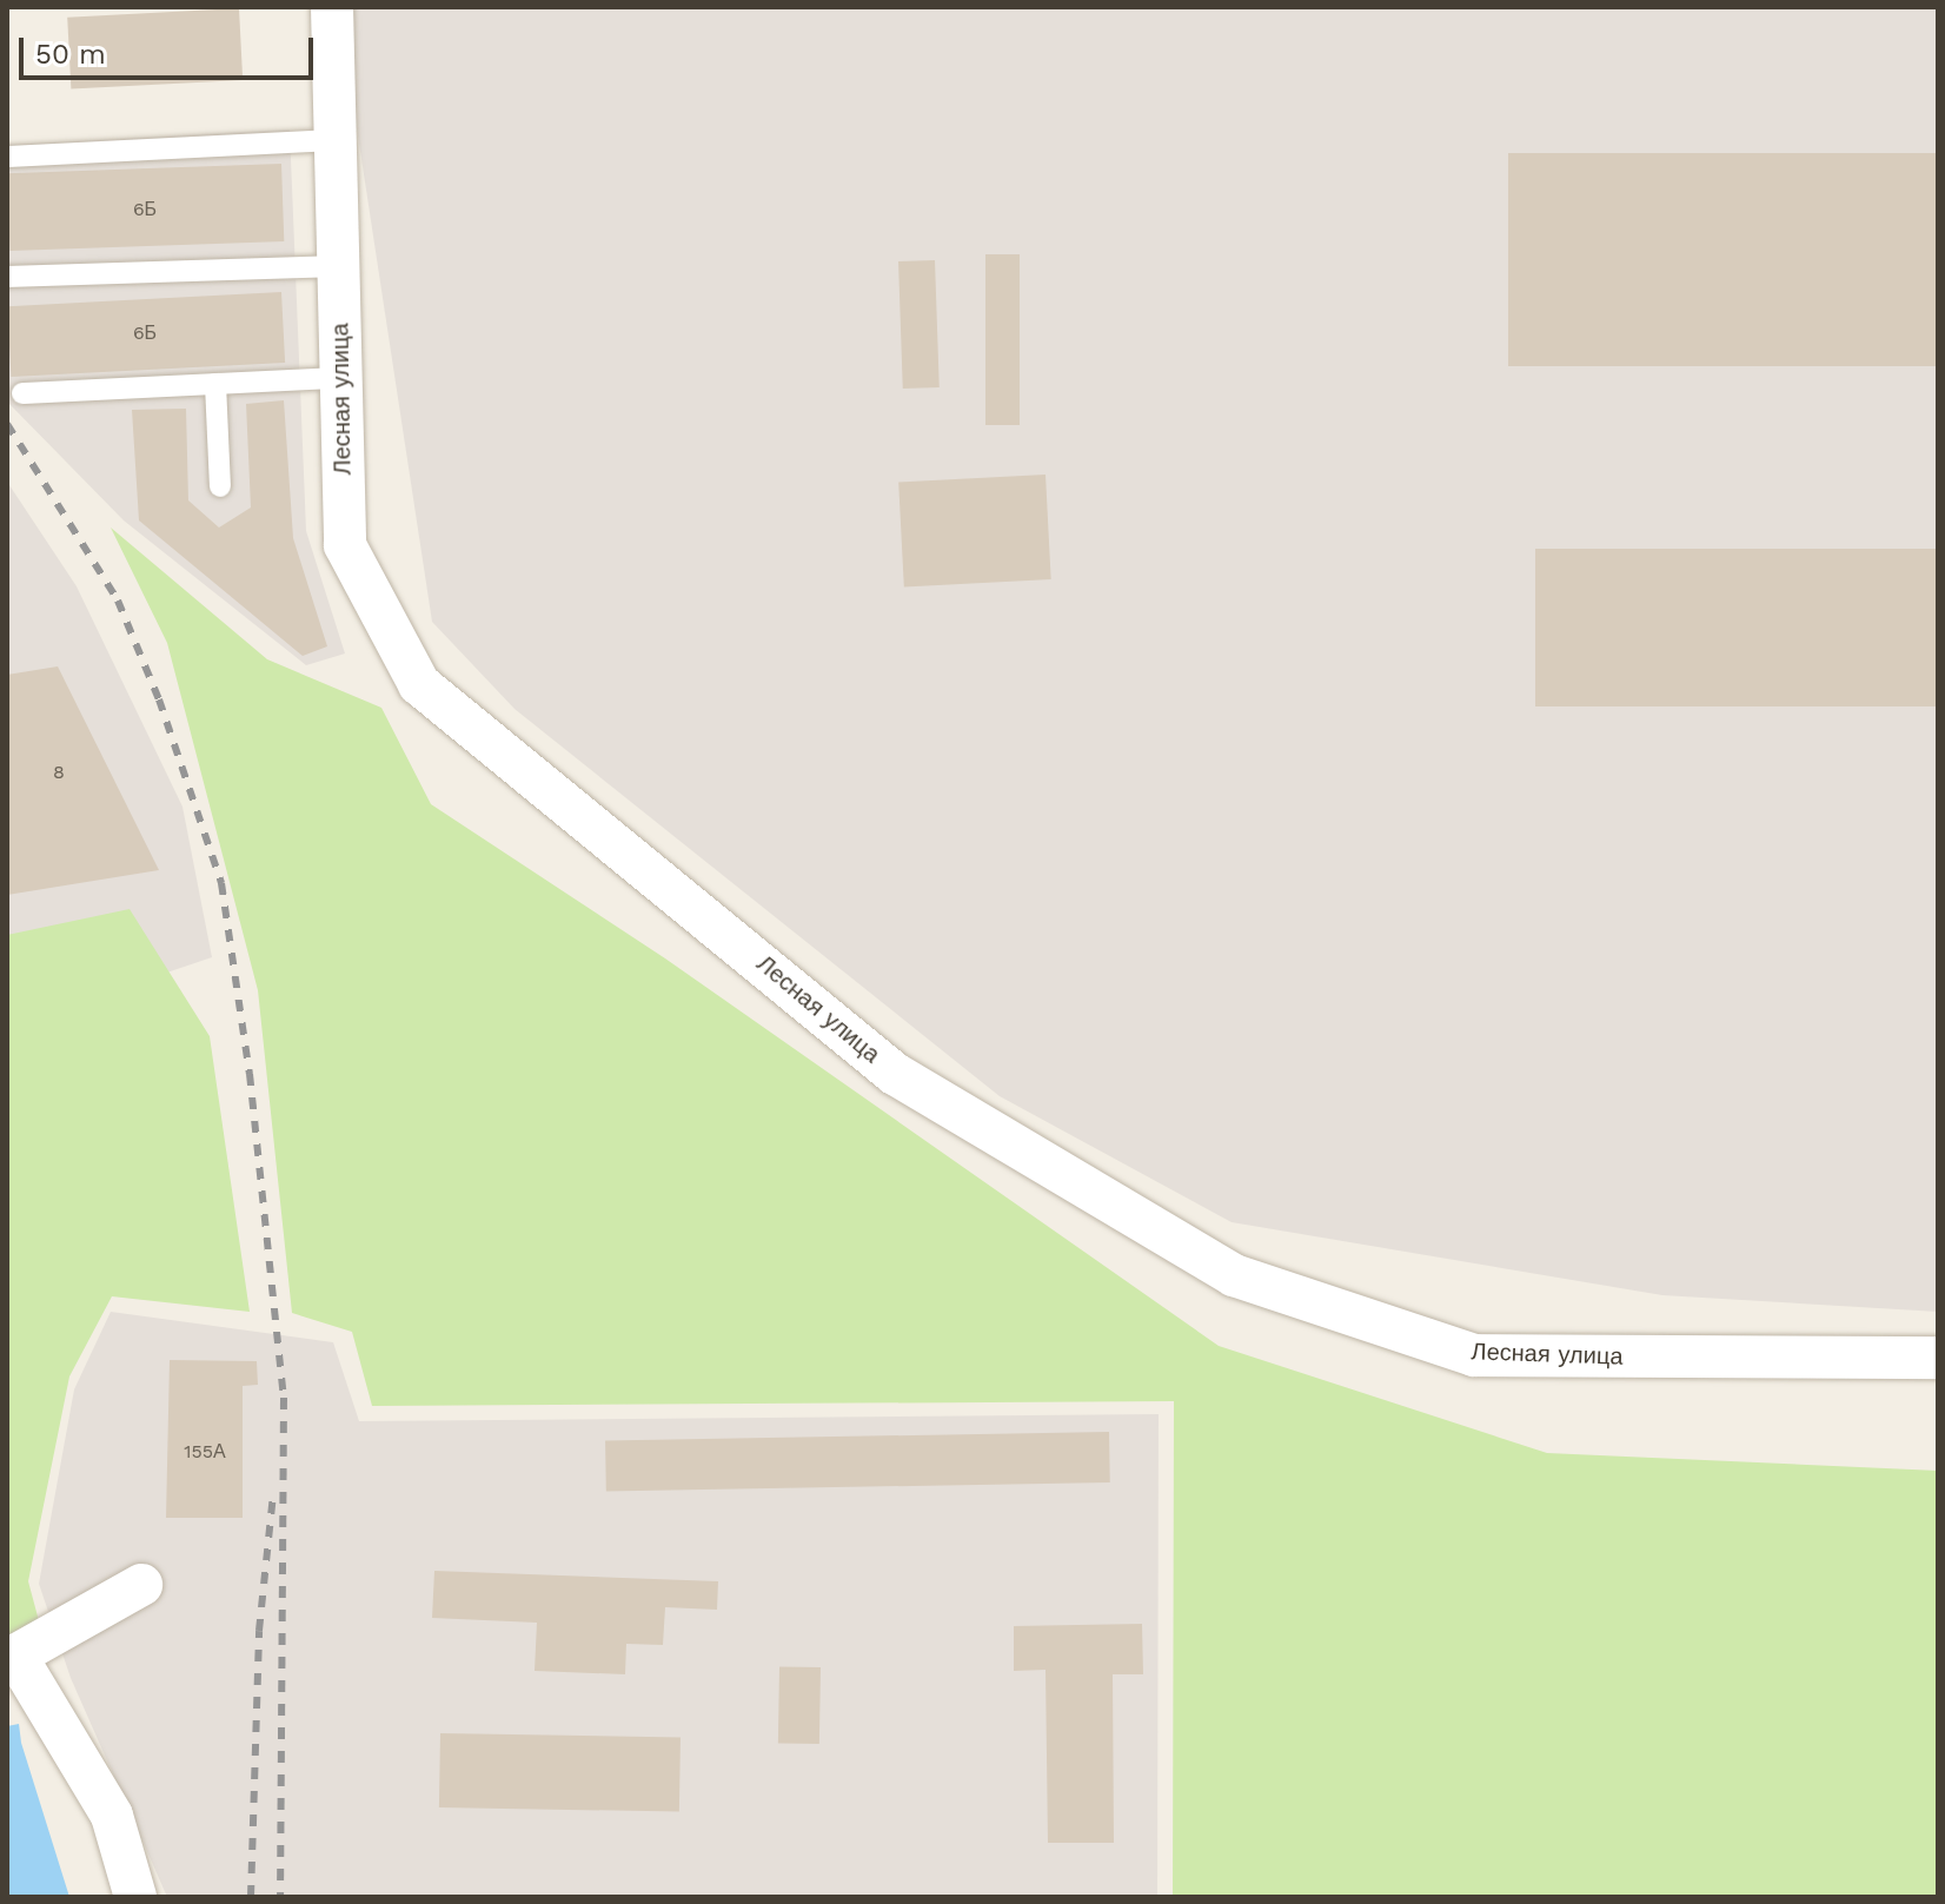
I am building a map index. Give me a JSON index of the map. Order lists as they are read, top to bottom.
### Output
{
  "streets": {
    "street": ["Лесная улица"]
  },
  "house_numbers": [
    "6Б",
    "6Б",
    "8",
    "155А"
  ],
  "scale_bar": "50 m"
}
